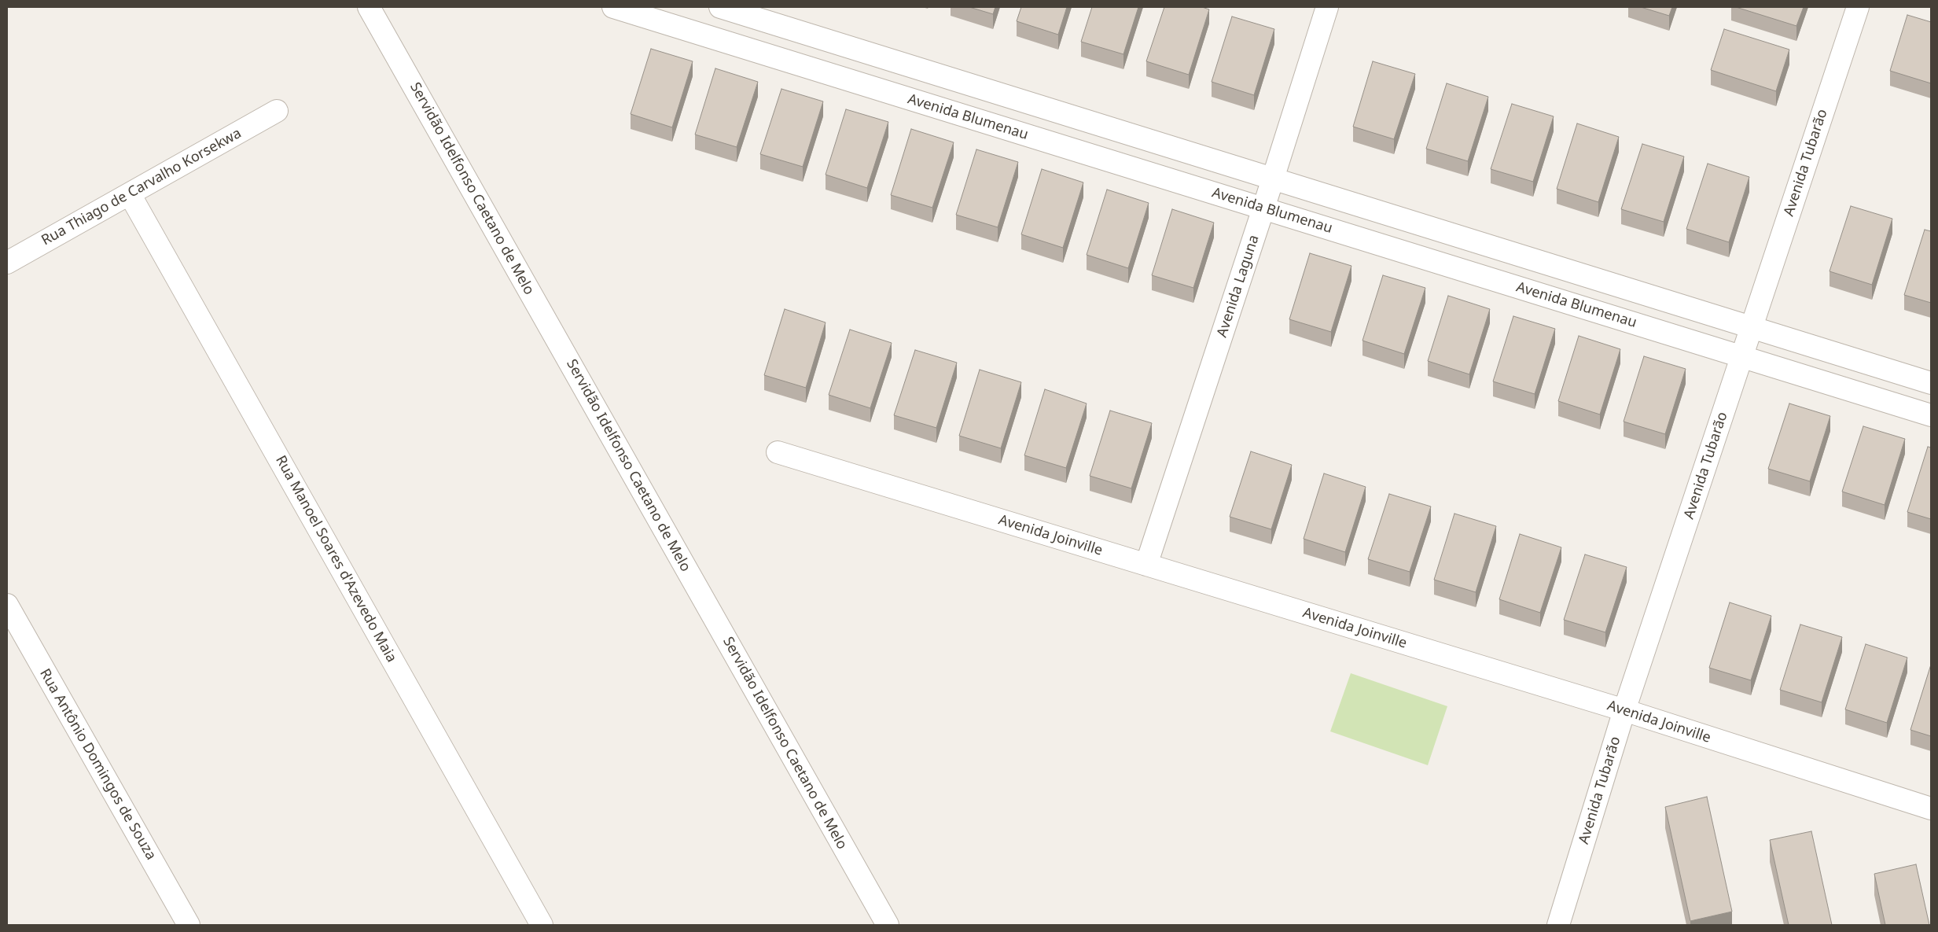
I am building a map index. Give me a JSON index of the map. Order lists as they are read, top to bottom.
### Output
{
  "streets": {
    "street": [
      "Avenida Blumenau",
      "Avenida Tubarão",
      "Rua Thiago de Carvalho Korsekwa",
      "Servidão Idelfonso Caetano de Melo",
      "Avenida Laguna",
      "Avenida Joinville",
      "Rua Manoel Soares d'Azevedo Maia",
      "Rua Antônio Domingos de Souza"
    ]
  },
  "crossings": [
    ["Avenida Blumenau", "Avenida Tubarão"],
    ["Avenida Blumenau", "Avenida Laguna"],
    ["Avenida Tubarão", "Avenida Joinville"],
    ["Rua Thiago de Carvalho Korsekwa", "Rua Manoel Soares d'Azevedo Maia"],
    ["Avenida Laguna", "Avenida Joinville"]
  ]
}
